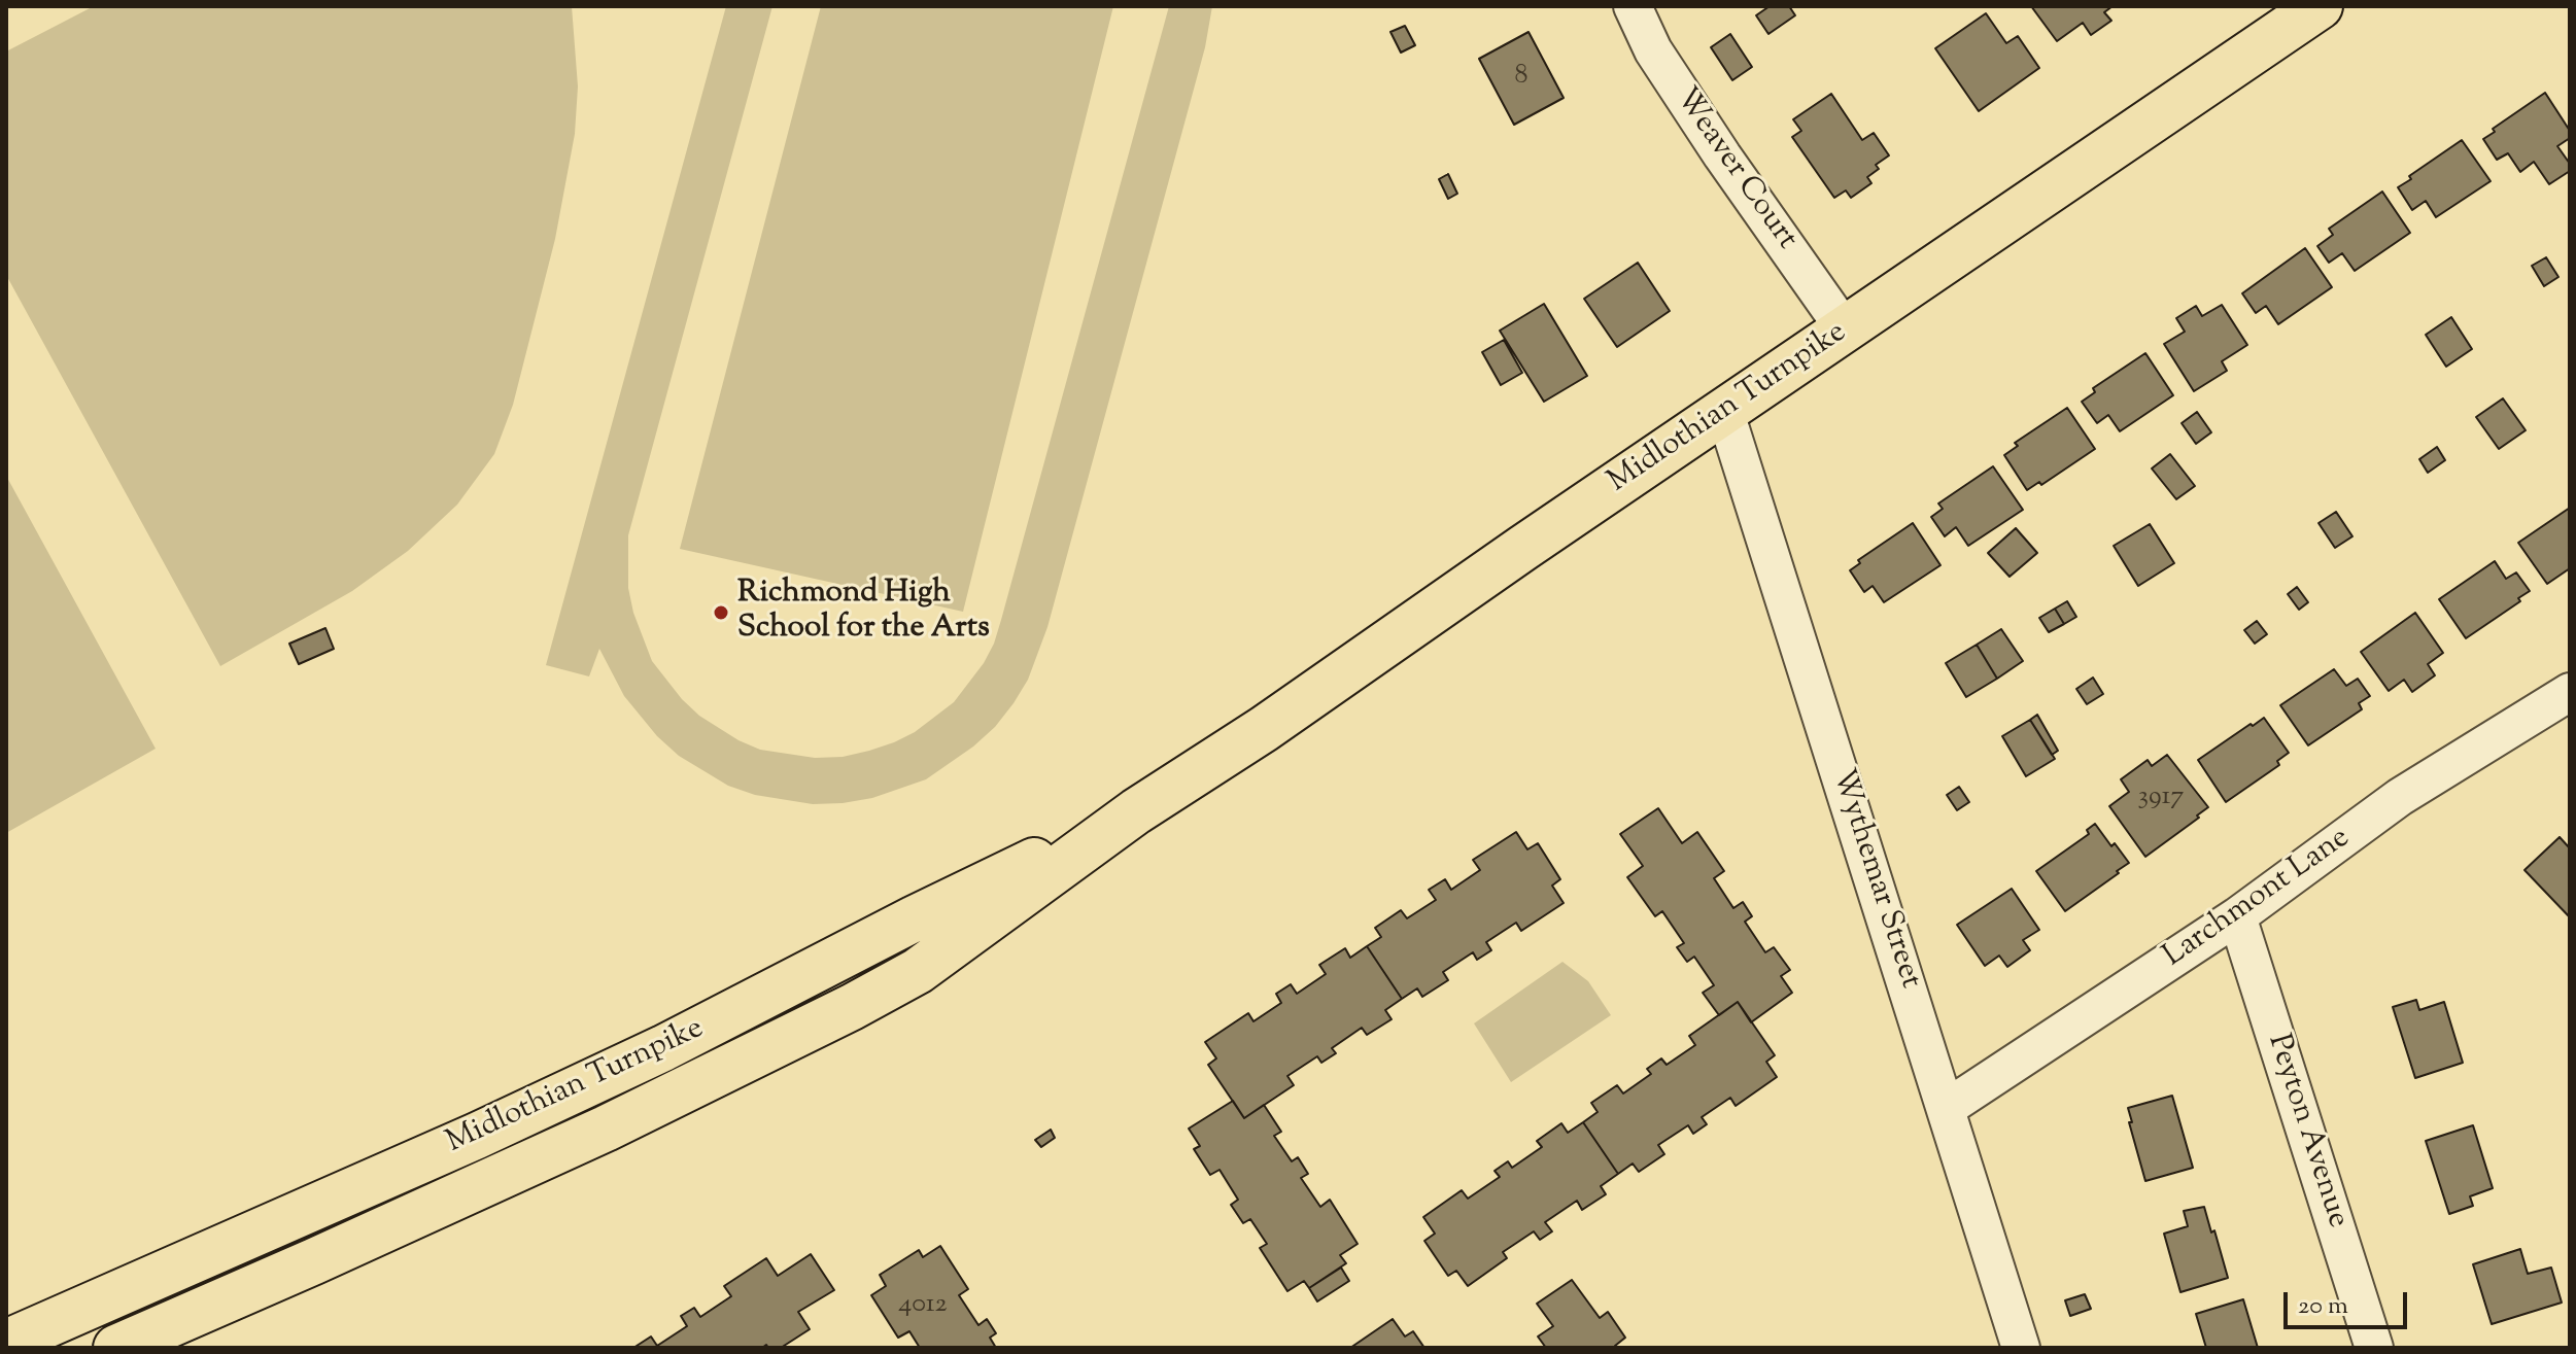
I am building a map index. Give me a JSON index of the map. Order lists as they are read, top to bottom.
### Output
{
  "streets": {
    "main road": ["Midlothian Turnpike"],
    "street": [
      "Weaver Court",
      "Wythemar Street",
      "Larchmont Lane",
      "Peyton Avenue"
    ]
  },
  "crossings": [
    ["Weaver Court", "Midlothian Turnpike"],
    ["Midlothian Turnpike", "Wythemar Street"],
    ["Wythemar Street", "Larchmont Lane"],
    ["Larchmont Lane", "Peyton Avenue"]
  ],
  "places": ["Richmond High School for the Arts"],
  "house_numbers": ["8", "3917", "4012"],
  "scale_bar": "20 m"
}
